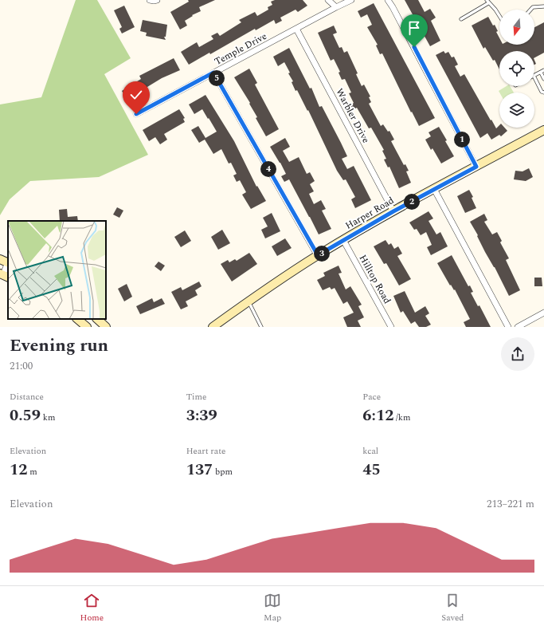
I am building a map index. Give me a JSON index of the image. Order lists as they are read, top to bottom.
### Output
{
  "streets": {
    "main road": ["Harper Road"],
    "street": ["Temple Drive", "Warbler Drive", "Hilltop Road"]
  },
  "crossings": [
    ["Temple Drive", "Warbler Drive"],
    ["Warbler Drive", "Harper Road"],
    ["Harper Road", "Hilltop Road"]
  ],
  "north": "bottom",
  "page": {
    "pins": [
      "5",
      "1",
      "4",
      "2",
      "3"
    ],
    "heading": ["Evening run", "21:00"],
    "stats": [
      ["Distance", "0.59 km"],
      ["Time", "3:39"],
      ["Pace", "6:12 /km"],
      ["Elevation", "12 m"],
      ["Heart rate", "137 bpm"],
      ["kcal", "45"]
    ],
    "chart": ["Elevation", "213–221 m"],
    "tabs": ["Home", "Map", "Saved"]
  }
}
